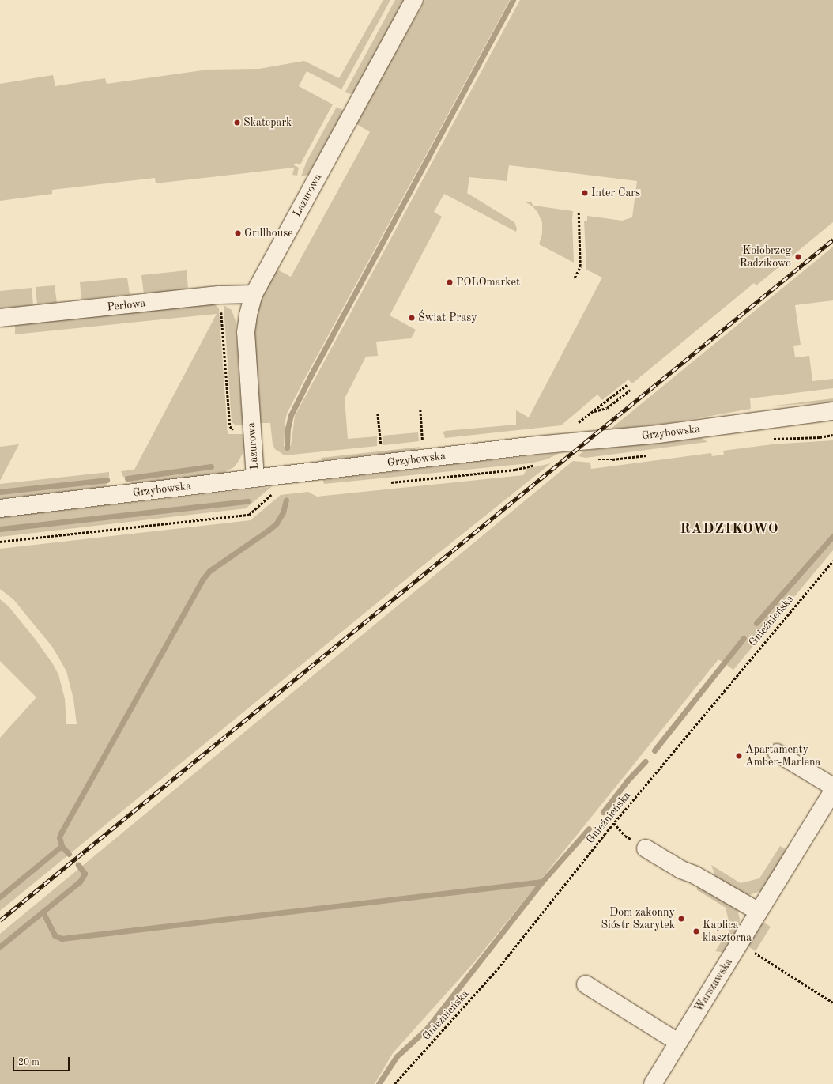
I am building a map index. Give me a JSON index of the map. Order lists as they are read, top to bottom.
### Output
{
  "streets": {
    "street": [
      "Lazurowa",
      "Perłowa",
      "Grzybowska",
      "Warszawska"
    ],
    "path": ["Gnieźnieńska"]
  },
  "crossings": [
    ["Lazurowa", "Perłowa"],
    ["Lazurowa", "Grzybowska"]
  ],
  "districts": ["RADZIKOWO"],
  "places": [
    "Skatepark",
    "Inter Cars",
    "Grillhouse",
    "Kołobrzeg Radzikowo",
    "POLOmarket",
    "Świat Prasy",
    "Apartamenty Amber-Marlena",
    "Dom zakonny Sióstr Szarytek",
    "Kaplica klasztorna"
  ],
  "scale_bar": "20 m"
}
